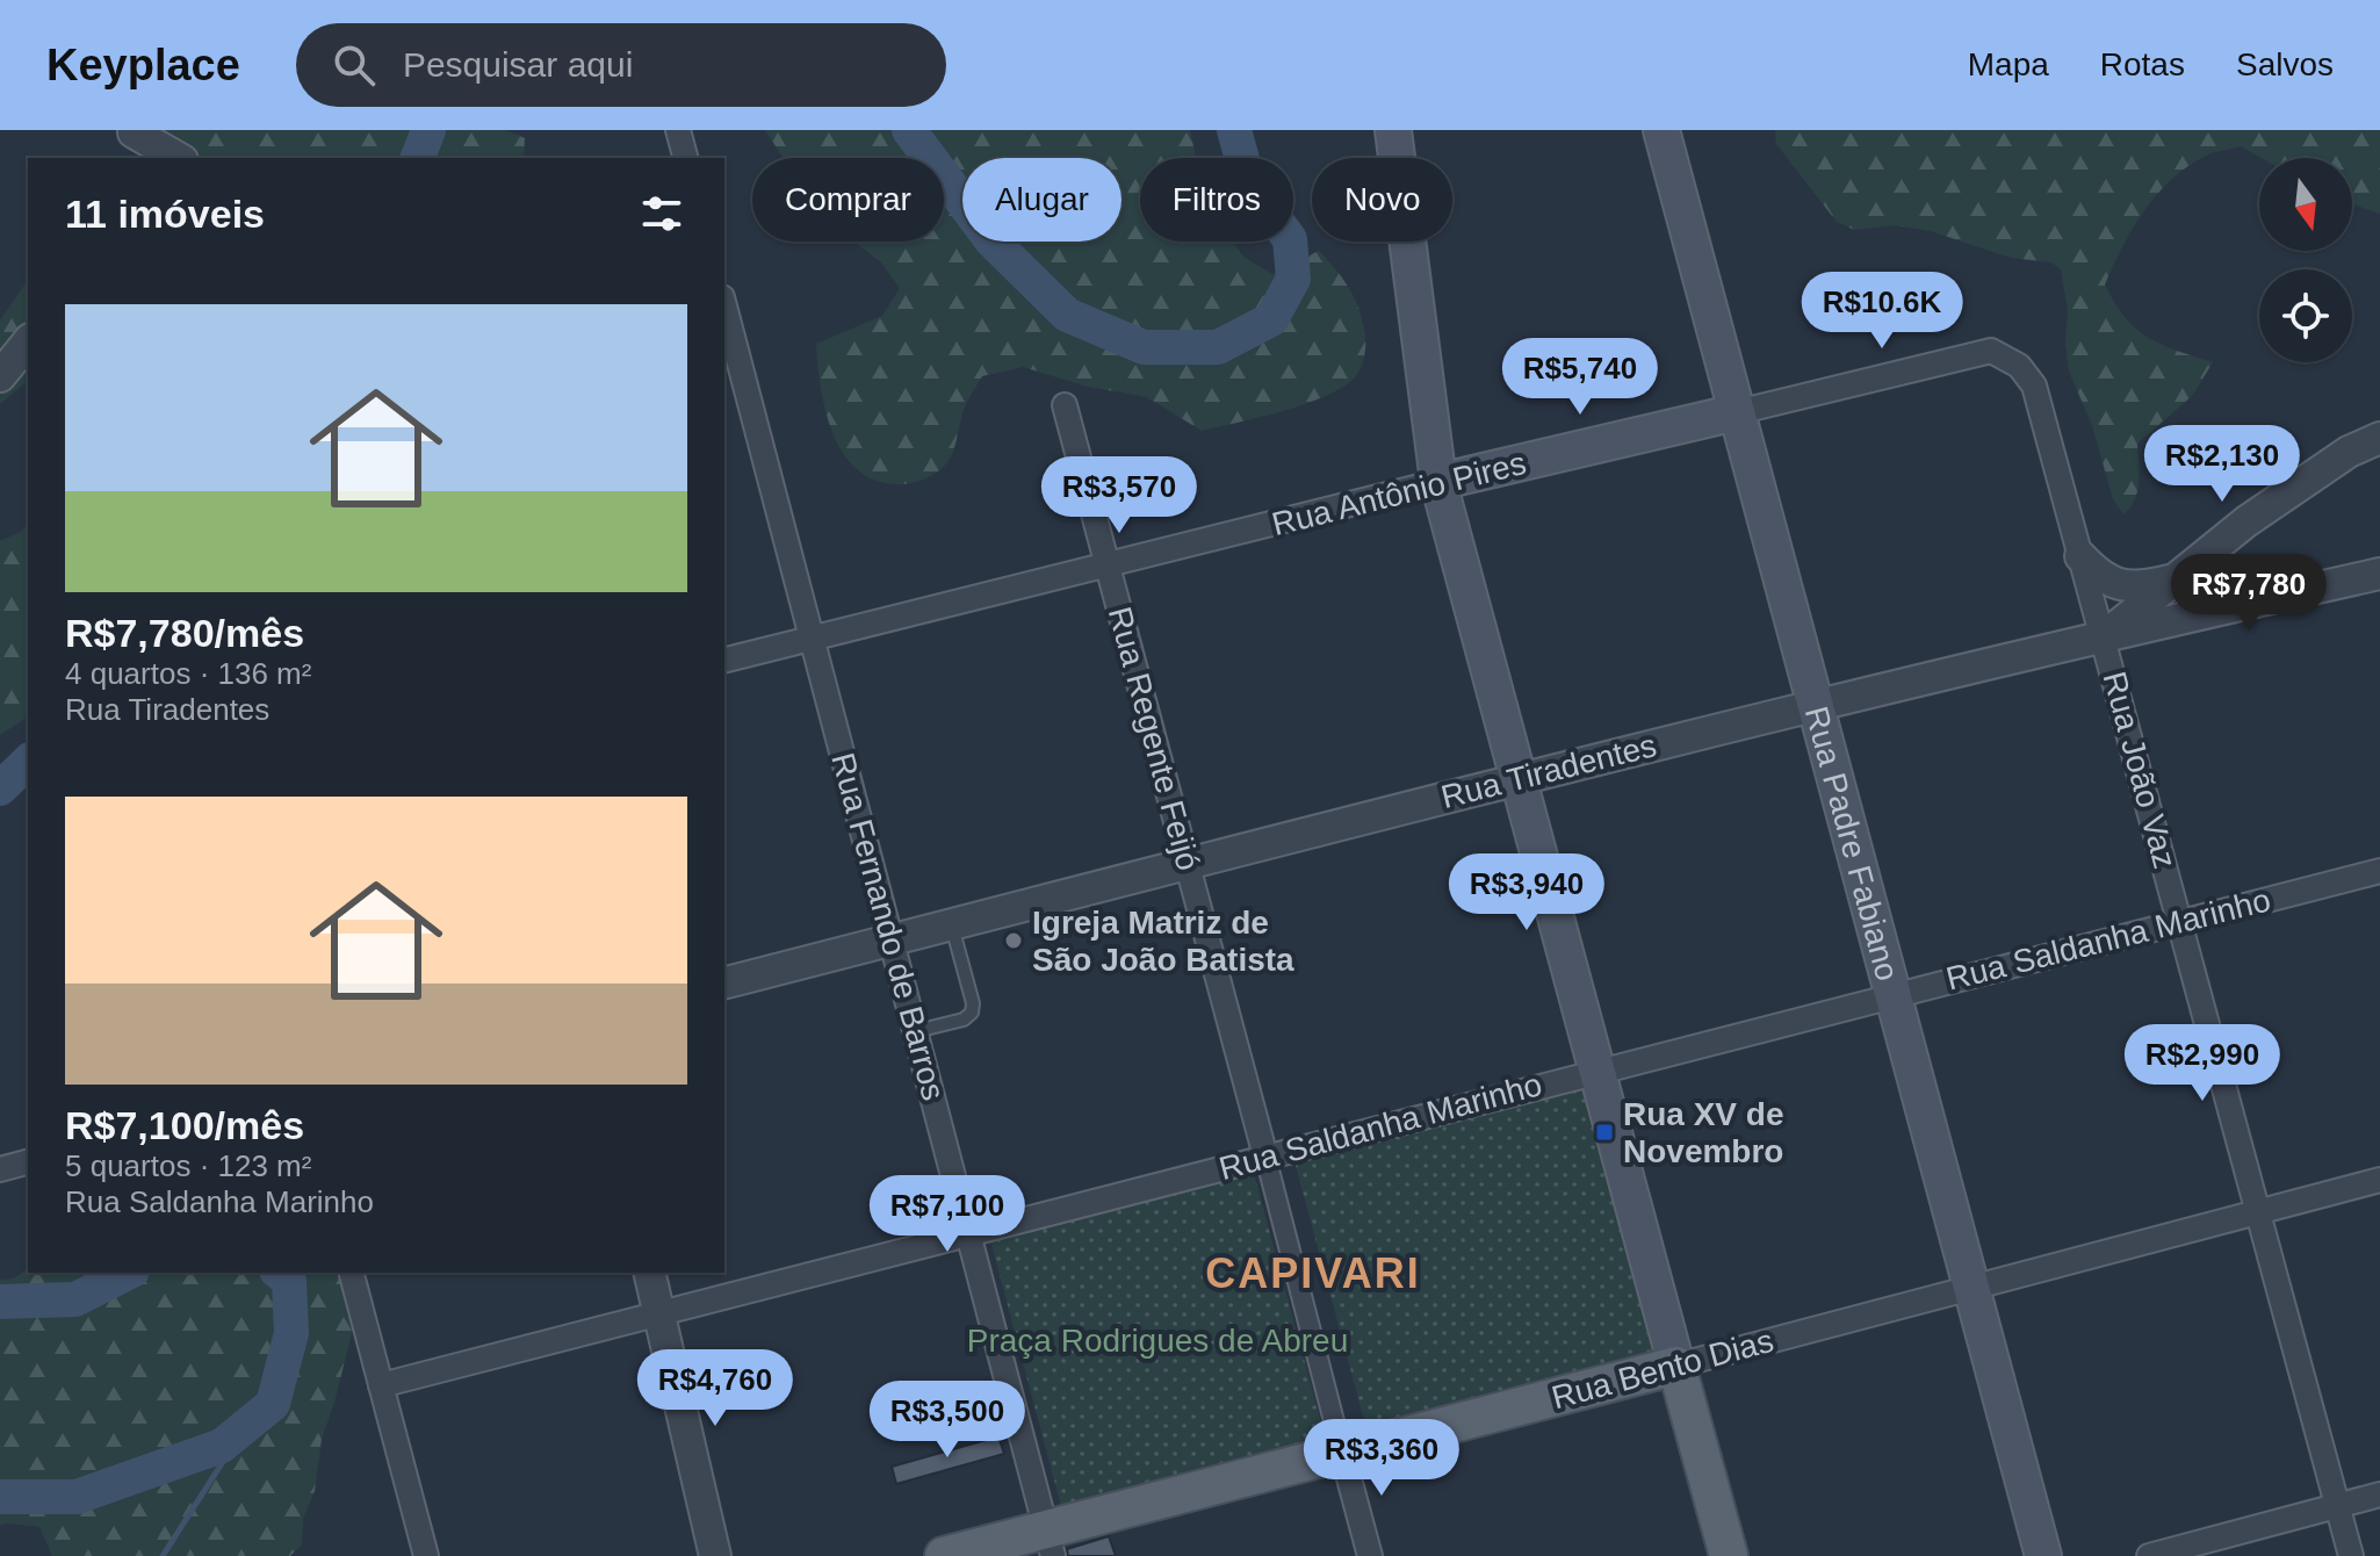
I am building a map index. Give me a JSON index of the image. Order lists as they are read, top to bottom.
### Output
{
  "streets": {
    "main road": ["Rua Antônio Pires", "Rua Padre Fabiano", "Rua Bento Dias"],
    "street": [
      "Rua Regente Feijó",
      "Rua João Vaz",
      "Rua Tiradentes",
      "Rua Fernando de Barros",
      "Rua Saldanha Marinho"
    ]
  },
  "crossings": [
    ["Rua Antônio Pires", "Rua Regente Feijó"],
    ["Rua Antônio Pires", "Rua João Vaz"],
    ["Rua Antônio Pires", "Rua Padre Fabiano"],
    ["Rua Antônio Pires", "Rua Fernando de Barros"],
    ["Rua Regente Feijó", "Rua Tiradentes"],
    ["Rua Regente Feijó", "Rua Saldanha Marinho"],
    ["Rua Regente Feijó", "Rua Bento Dias"],
    ["Rua João Vaz", "Rua Tiradentes"],
    ["Rua João Vaz", "Rua Saldanha Marinho"],
    ["Rua João Vaz", "Rua Bento Dias"],
    ["Rua Tiradentes", "Rua Padre Fabiano"],
    ["Rua Tiradentes", "Rua Fernando de Barros"],
    ["Rua Padre Fabiano", "Rua Saldanha Marinho"],
    ["Rua Padre Fabiano", "Rua Bento Dias"],
    ["Rua Fernando de Barros", "Rua Saldanha Marinho"],
    ["Rua Fernando de Barros", "Rua Bento Dias"]
  ],
  "districts": ["CAPIVARI"],
  "parks": ["Praça Rodrigues de Abreu"],
  "places": {
    "other": ["Igreja Matriz de São João Batista"],
    "transit": ["Rua XV de Novembro"]
  },
  "north": "bottom",
  "page": {
    "header": "Keyplace",
    "search": "Pesquisar aqui",
    "nav": ["Mapa", "Rotas", "Salvos"],
    "chip": [
      "Comprar",
      "Alugar",
      "Filtros",
      "Novo"
    ],
    "heading": "11 imóveis",
    "list": [
      {
        "name": "R$7,780/mês",
        "note": "4 quartos · 136 m² · Rua Tiradentes"
      },
      {
        "name": "R$7,100/mês",
        "note": "5 quartos · 123 m² · Rua Saldanha Marinho"
      }
    ],
    "price": [
      "R$10.6K",
      "R$5,740",
      "R$2,130",
      "R$3,570",
      "R$7,780",
      "R$3,940",
      "R$2,990",
      "R$7,100",
      "R$4,760",
      "R$3,500",
      "R$3,360"
    ]
  }
}
